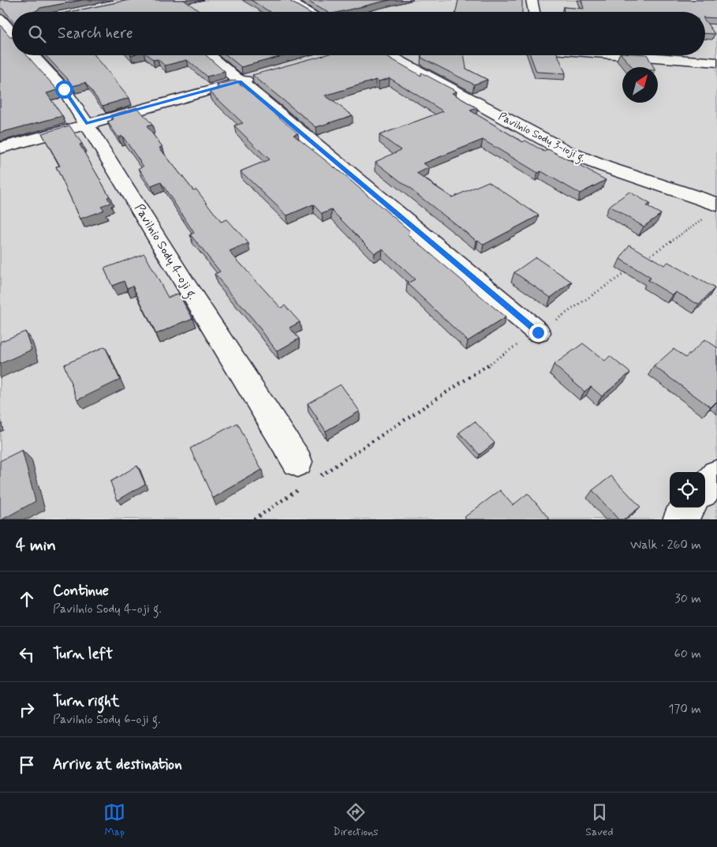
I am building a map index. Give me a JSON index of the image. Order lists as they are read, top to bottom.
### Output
{
  "streets": {
    "street": ["Pavilnio Sodų 3-ioji g.", "Pavilnio Sodų 4-oji g."]
  },
  "north": "top right",
  "page": {
    "search": "Search here",
    "heading": ["4 min", "Walk · 260 m"],
    "list": [
      ["Continue", "Pavilnio Sodų 4-oji g.", "30 m"],
      ["Turn left", "60 m"],
      ["Turn right", "Pavilnio Sodų 6-oji g.", "170 m"],
      "Arrive at destination"
    ],
    "nav": ["Map", "Directions", "Saved"]
  }
}
